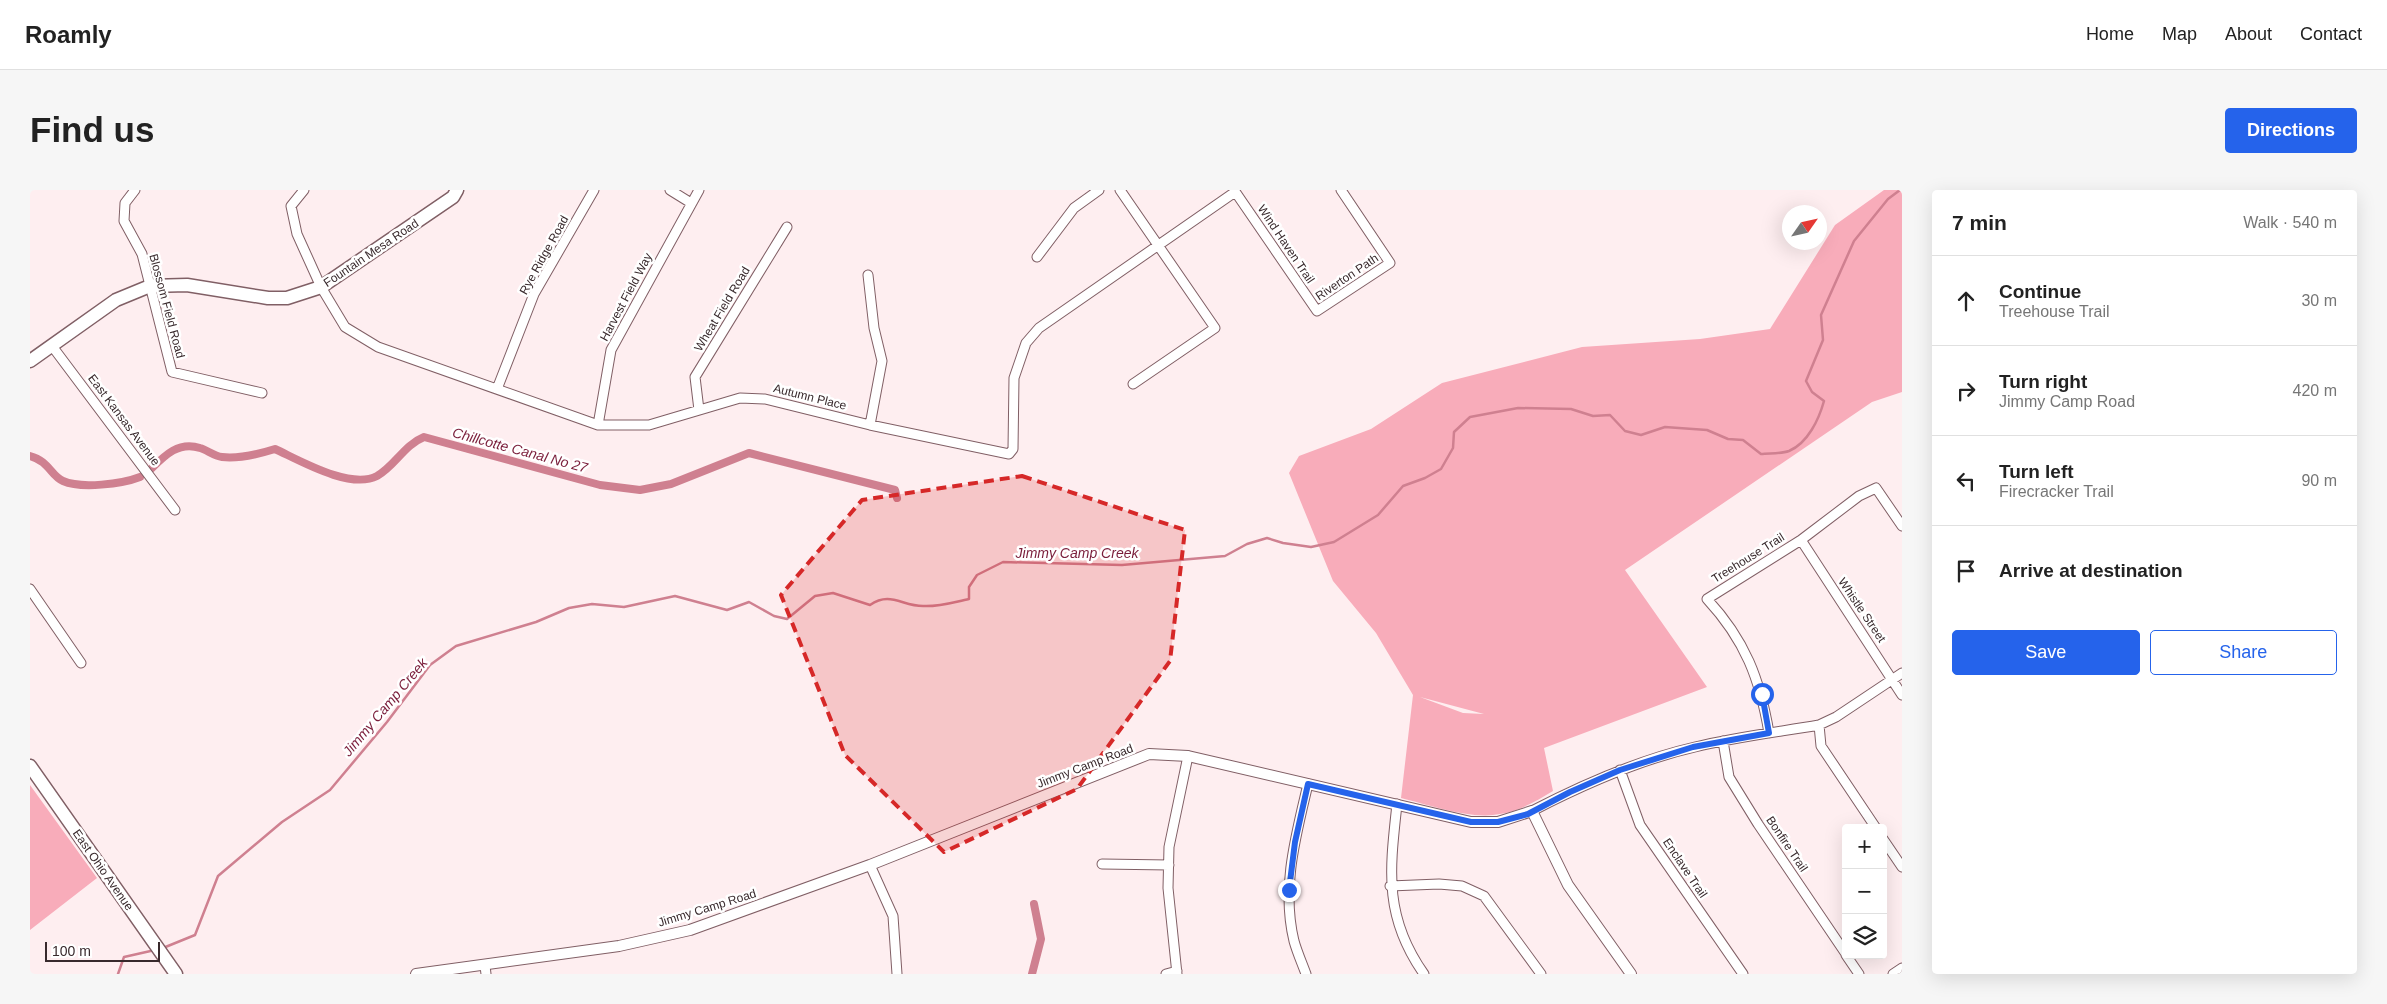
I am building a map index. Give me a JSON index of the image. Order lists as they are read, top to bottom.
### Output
{
  "streets": {
    "main road": ["Fountain Mesa Road", "East Ohio Avenue"],
    "street": [
      "Wind Haven Trail",
      "Rye Ridge Road",
      "Riverton Path",
      "Harvest Field Way",
      "Blossom Field Road",
      "Wheat Field Road",
      "Autumn Place",
      "East Kansas Avenue",
      "Treehouse Trail",
      "Whistle Street",
      "Jimmy Camp Road",
      "Bonfire Trail",
      "Enclave Trail"
    ]
  },
  "crossings": [
    ["Wind Haven Trail", "Riverton Path"],
    ["Wind Haven Trail", "Autumn Place"],
    ["Fountain Mesa Road", "Blossom Field Road"],
    ["Fountain Mesa Road", "Autumn Place"],
    ["Fountain Mesa Road", "East Kansas Avenue"],
    ["Rye Ridge Road", "Autumn Place"],
    ["Harvest Field Way", "Autumn Place"],
    ["Wheat Field Road", "Autumn Place"],
    ["Treehouse Trail", "Whistle Street"],
    ["Treehouse Trail", "Jimmy Camp Road"],
    ["Whistle Street", "Jimmy Camp Road"],
    ["Jimmy Camp Road", "Bonfire Trail"],
    ["Jimmy Camp Road", "Enclave Trail"]
  ],
  "water": ["Chillcotte Canal No 27", "Jimmy Camp Creek"],
  "scale_bar": "100 m",
  "north": "top right",
  "page": {
    "header": "Roamly",
    "nav": [
      "Home",
      "Map",
      "About",
      "Contact"
    ],
    "buttons": [
      "Directions",
      ["Save", "Share"]
    ],
    "title": "Find us",
    "heading": ["7 min", "Walk · 540 m"],
    "list": [
      ["Continue", "Treehouse Trail", "30 m"],
      ["Turn right", "Jimmy Camp Road", "420 m"],
      ["Turn left", "Firecracker Trail", "90 m"],
      "Arrive at destination"
    ],
    "map_buttons": ["+", "−"],
    "scale": "100 m"
  }
}
